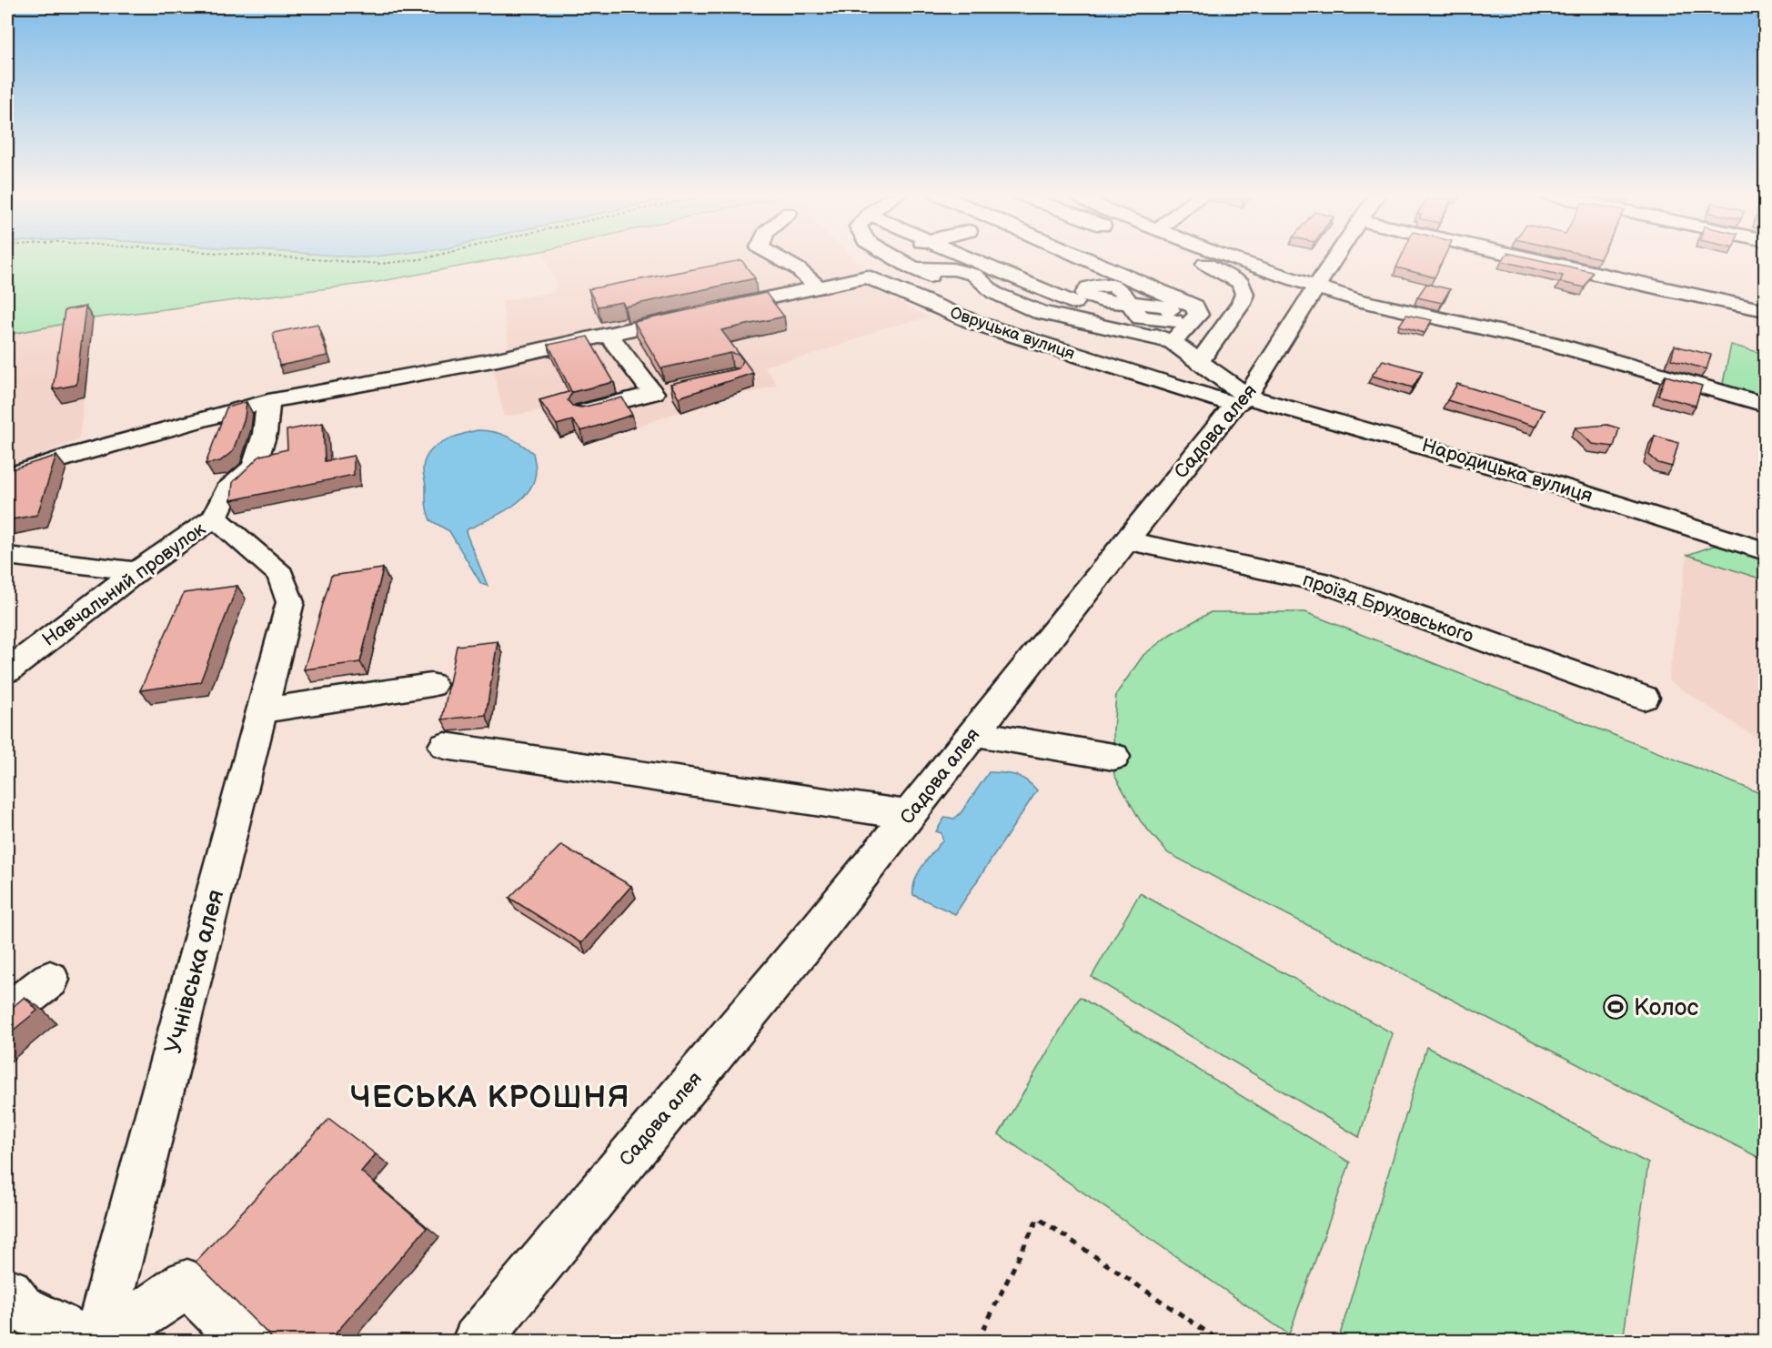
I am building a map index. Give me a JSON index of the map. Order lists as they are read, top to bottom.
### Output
{
  "streets": {
    "street": [
      "Овруцька вулиця",
      "Садова алея",
      "Народицька вулиця",
      "Навчальний провулок",
      "проїзд Бруховського",
      "Учнівська алея"
    ]
  },
  "crossings": [
    ["Овруцька вулиця", "Садова алея"],
    ["Овруцька вулиця", "Народицька вулиця"],
    ["Садова алея", "Народицька вулиця"],
    ["Садова алея", "проїзд Бруховського"],
    ["Навчальний провулок", "Учнівська алея"]
  ],
  "districts": ["ЧЕСЬКА КРОШНЯ"],
  "places": {
    "sports": ["Колос"]
  }
}
